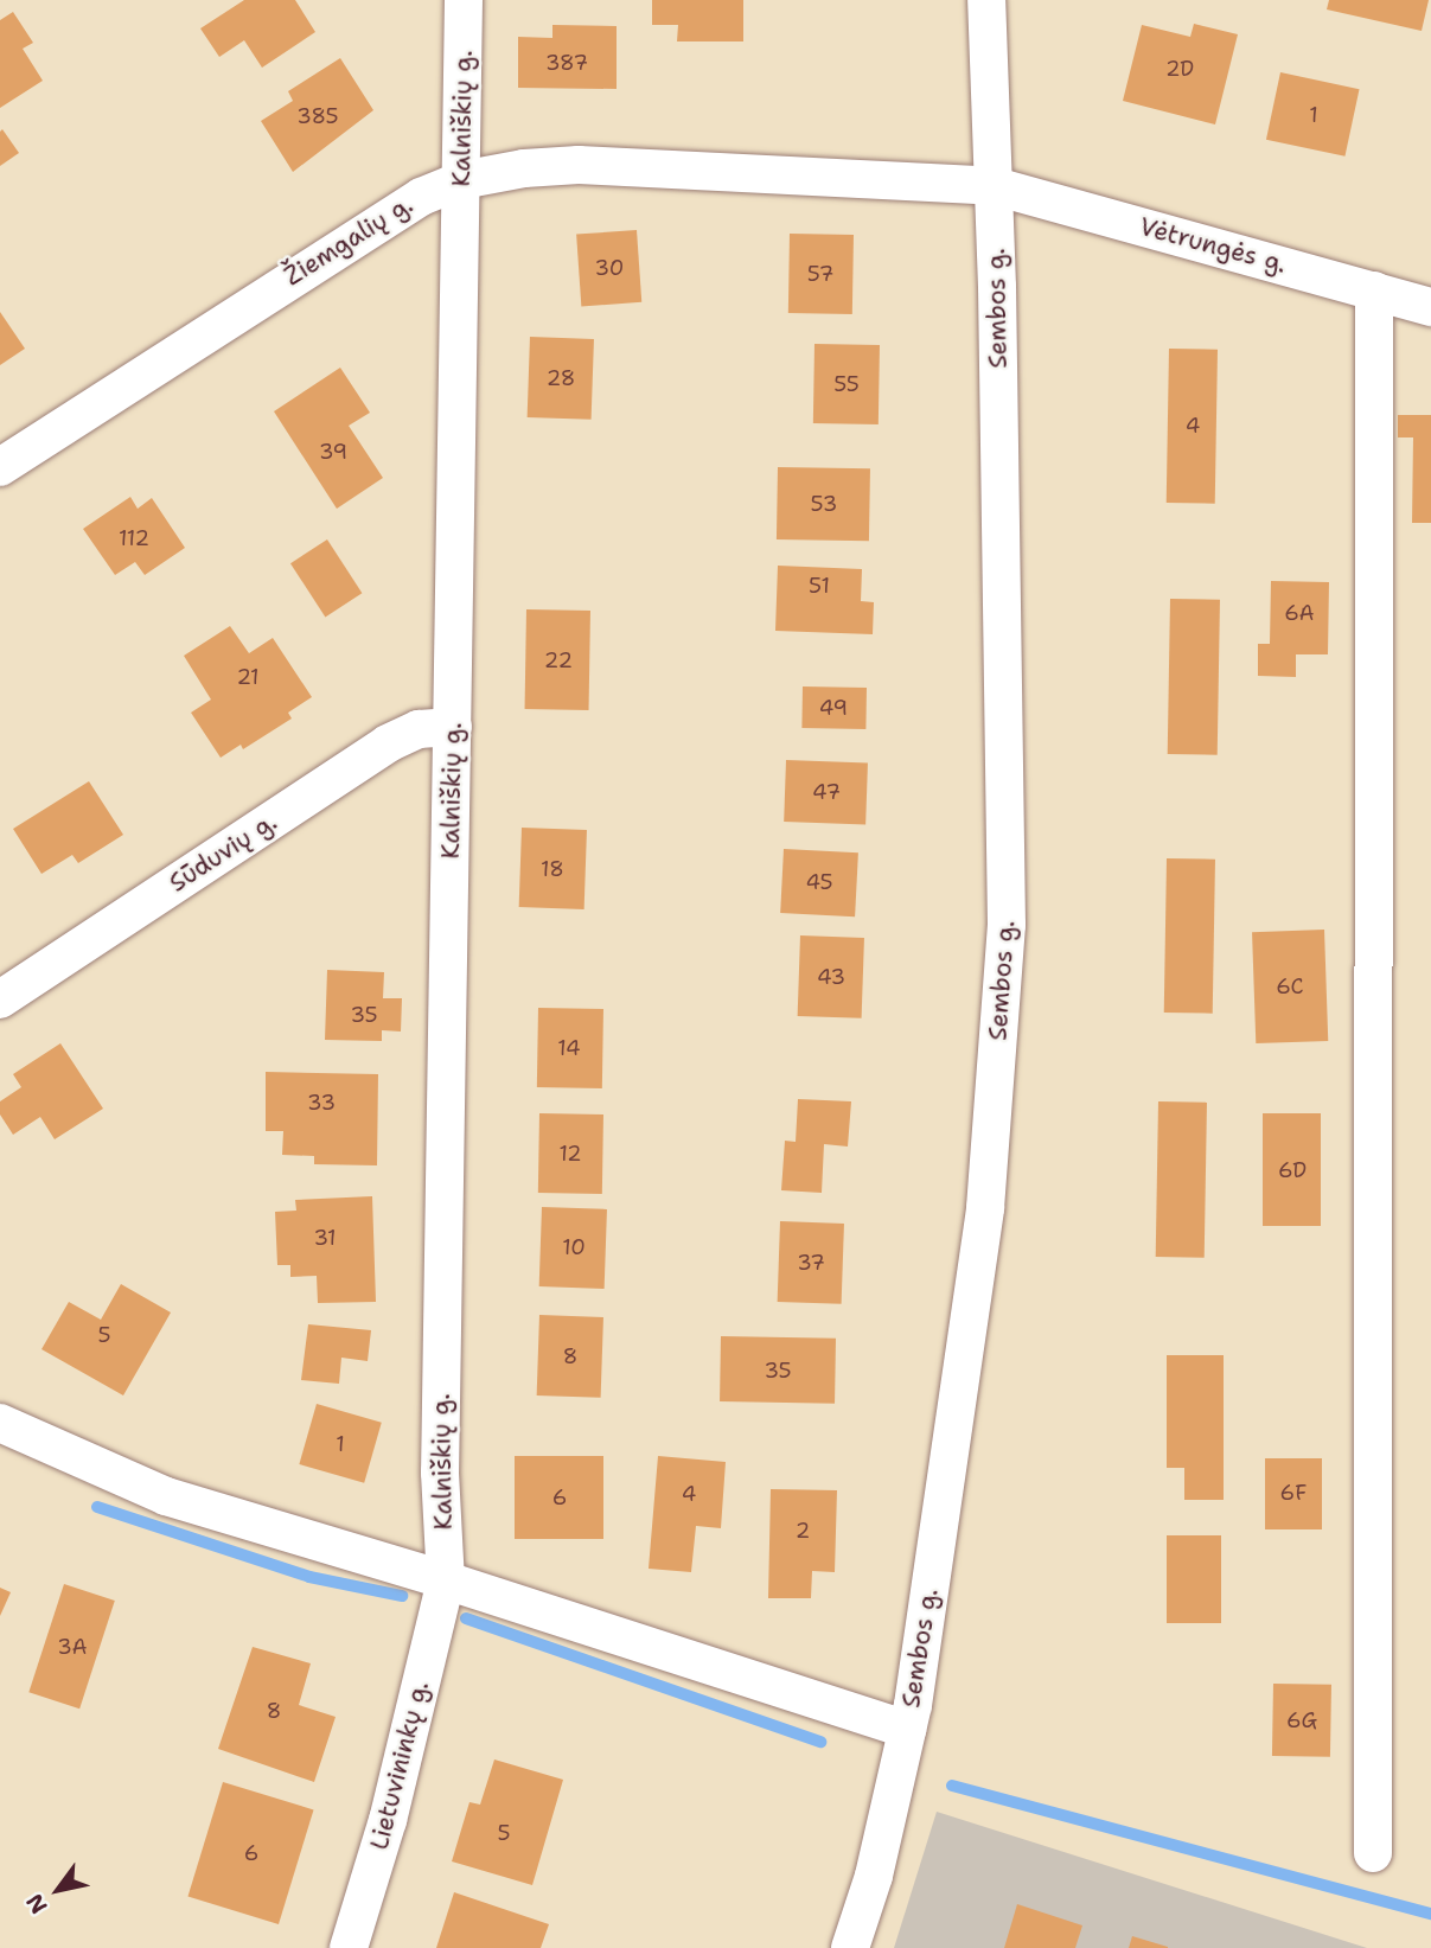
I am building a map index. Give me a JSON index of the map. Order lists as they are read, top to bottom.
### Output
{
  "streets": {
    "street": [
      "Kalniškių g.",
      "Žiemgalių g.",
      "Vėtrungės g.",
      "Sembos g.",
      "Sūduvių g.",
      "Lietuvininkų g."
    ]
  },
  "crossings": [
    ["Kalniškių g.", "Žiemgalių g."],
    ["Kalniškių g.", "Sūduvių g."],
    ["Kalniškių g.", "Lietuvininkų g."],
    ["Žiemgalių g.", "Vėtrungės g."],
    ["Žiemgalių g.", "Sembos g."],
    ["Vėtrungės g.", "Sembos g."]
  ],
  "house_numbers": [
    "387",
    "2D",
    "1",
    "385",
    "30",
    "57",
    "28",
    "55",
    "4",
    "39",
    "53",
    "112",
    "51",
    "6A",
    "22",
    "21",
    "49",
    "47",
    "18",
    "45",
    "43",
    "6C",
    "35",
    "14",
    "33",
    "12",
    "6D",
    "31",
    "10",
    "37",
    "5",
    "8",
    "35",
    "1",
    "6F",
    "4",
    "6",
    "2",
    "3A",
    "8",
    "6G",
    "5",
    "6"
  ],
  "north": "bottom left"
}
